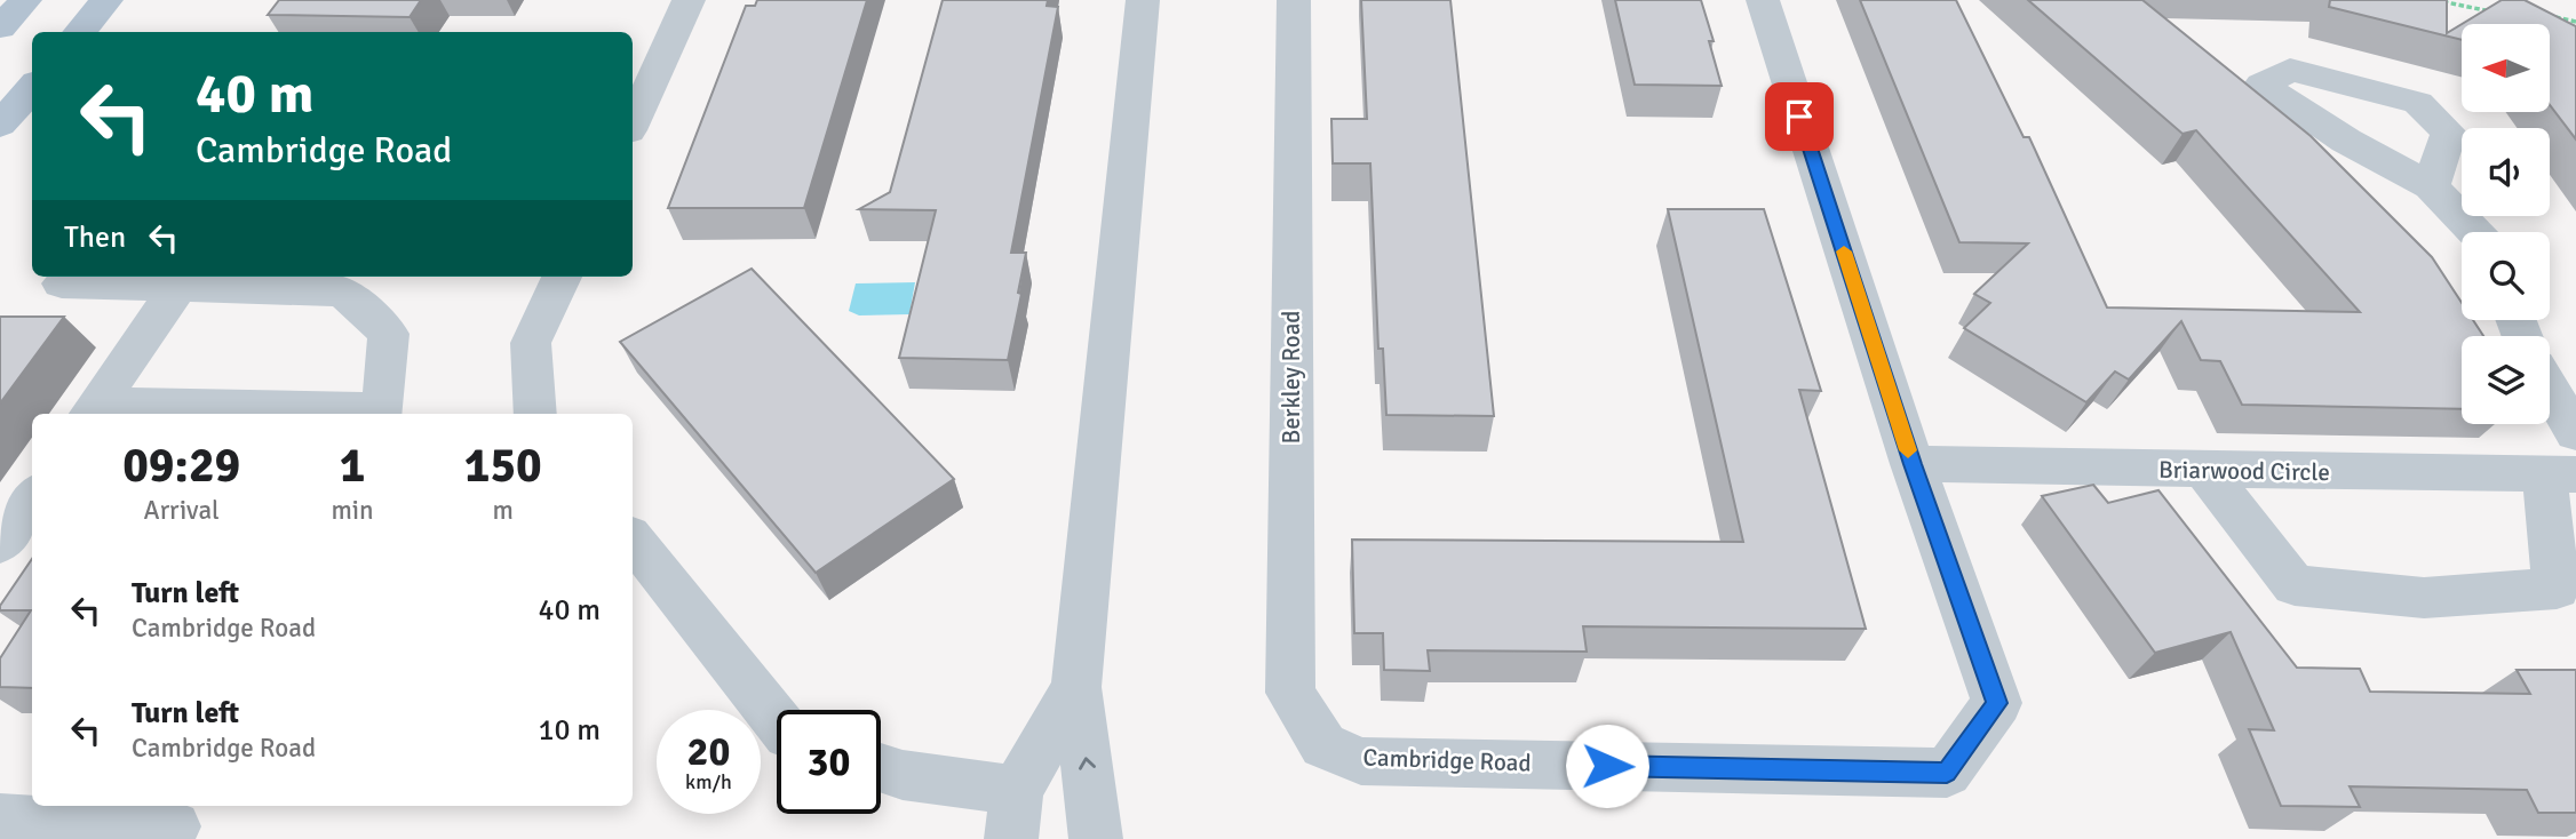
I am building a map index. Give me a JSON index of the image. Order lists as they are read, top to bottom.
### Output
{
  "streets": {
    "street": ["Berkley Road", "Briarwood Circle", "Cambridge Road"]
  },
  "crossings": [
    ["Berkley Road", "Cambridge Road"],
    ["Briarwood Circle", "Cambridge Road"]
  ],
  "north": "left",
  "page": {
    "turn": ["40 m", "Cambridge Road"],
    "then": "Then",
    "eta": [
      "09:29",
      "Arrival",
      "1",
      "min",
      "150",
      "m"
    ],
    "list": [
      {
        "name": "Turn left",
        "note": "Cambridge Road",
        "value": "40 m"
      },
      {
        "name": "Turn left",
        "note": "Cambridge Road",
        "value": "10 m"
      }
    ],
    "speed": "20 km/h",
    "limit": "30"
  }
}
